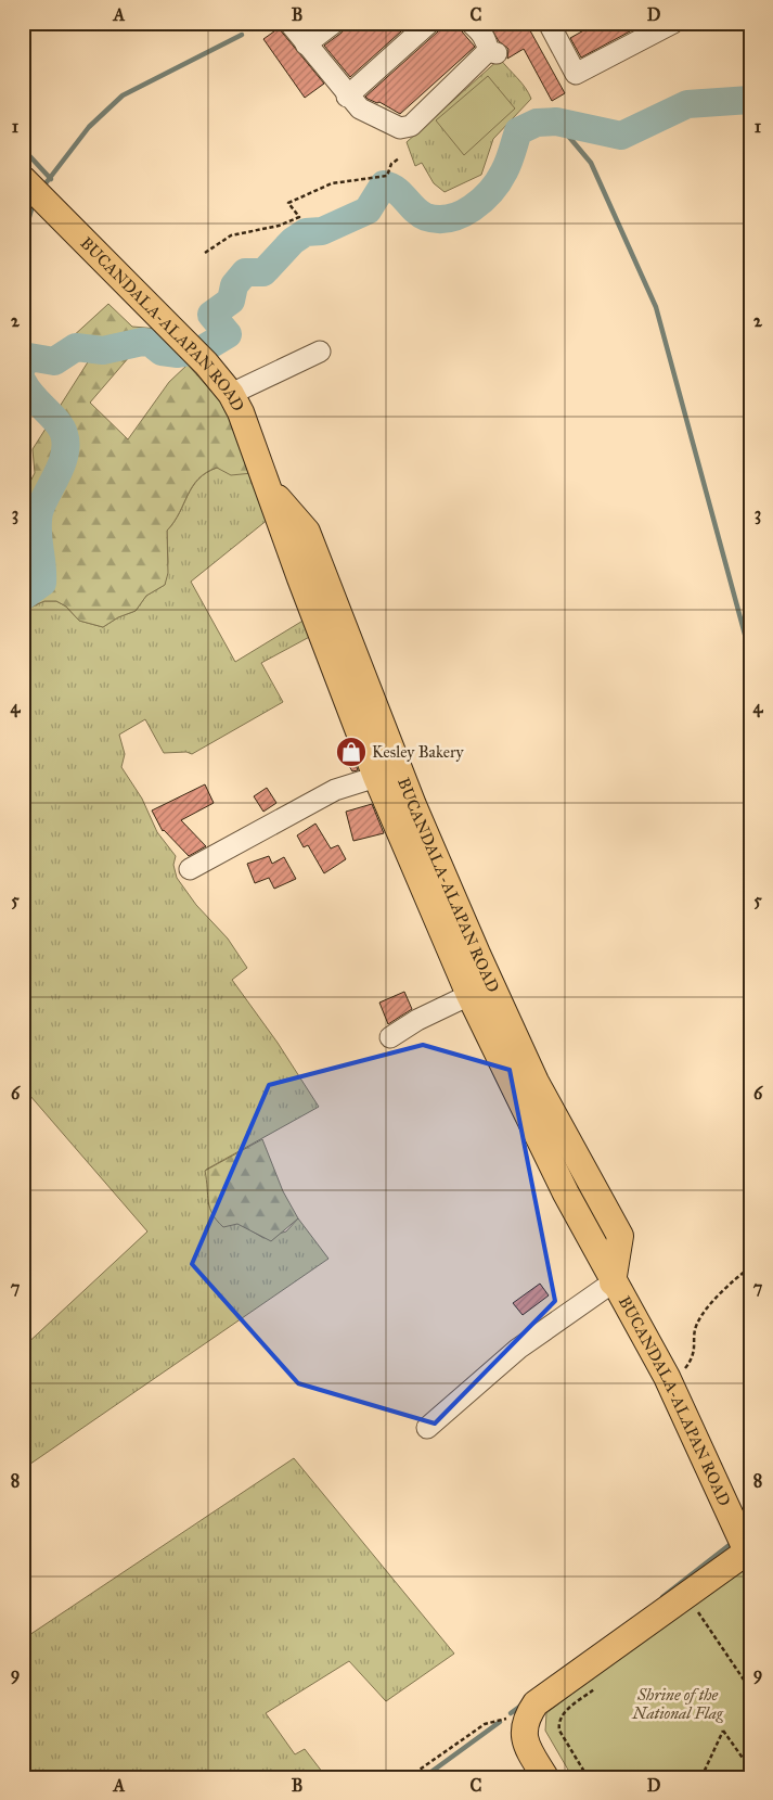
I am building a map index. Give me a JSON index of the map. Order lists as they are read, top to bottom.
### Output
{
  "streets": {
    "main road": ["BUCANDALA-ALAPAN ROAD"]
  },
  "parks": ["Shrine of the National Flag"],
  "places": {
    "shop": ["Kesley Bakery"]
  },
  "grid": {
    "columns": [
      "A",
      "B",
      "C",
      "D"
    ],
    "rows": [
      "1",
      "2",
      "3",
      "4",
      "5",
      "6",
      "7",
      "8",
      "9"
    ]
  }
}
